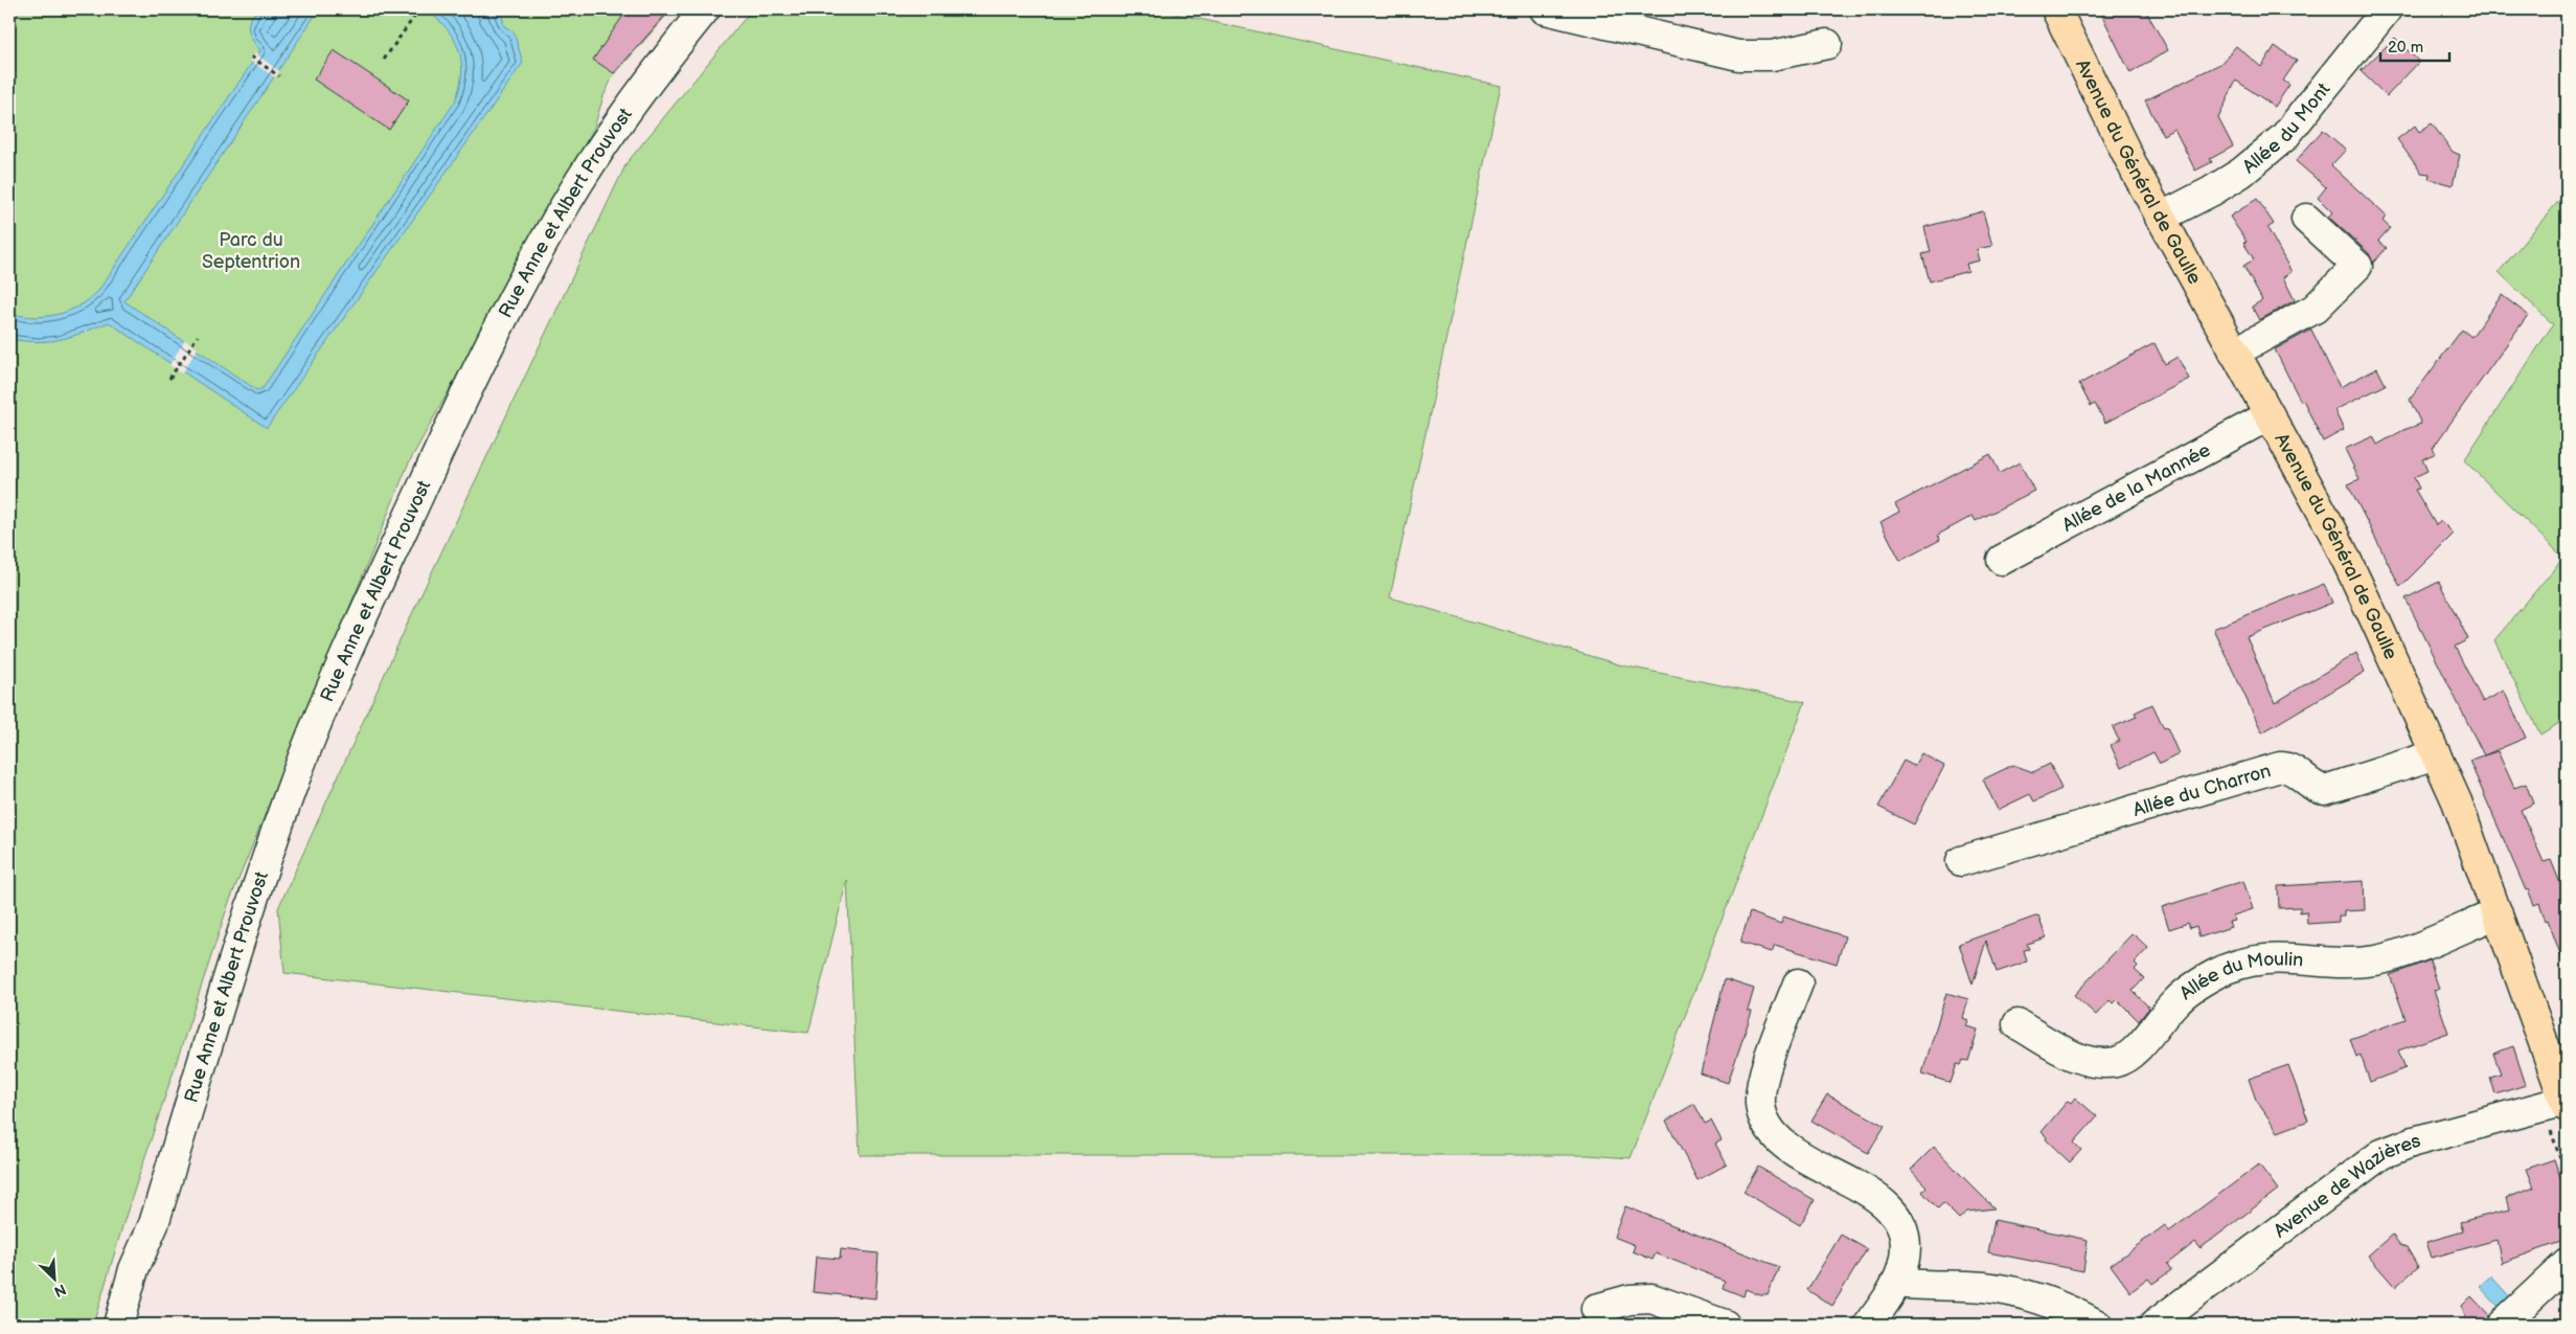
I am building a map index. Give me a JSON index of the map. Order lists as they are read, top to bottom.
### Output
{
  "streets": {
    "main road": ["Avenue du Général de Gaulle"],
    "street": [
      "Allée du Mont",
      "Rue Anne et Albert Prouvost",
      "Allée de la Mannée",
      "Allée du Charron",
      "Allée du Moulin",
      "Avenue de Wazières"
    ]
  },
  "crossings": [
    ["Allée du Mont", "Avenue du Général de Gaulle"],
    ["Avenue du Général de Gaulle", "Allée de la Mannée"],
    ["Avenue du Général de Gaulle", "Allée du Charron"],
    ["Avenue du Général de Gaulle", "Allée du Moulin"],
    ["Avenue du Général de Gaulle", "Avenue de Wazières"]
  ],
  "parks": ["Parc du Septentrion"],
  "scale_bar": "20 m",
  "north": "bottom right"
}
